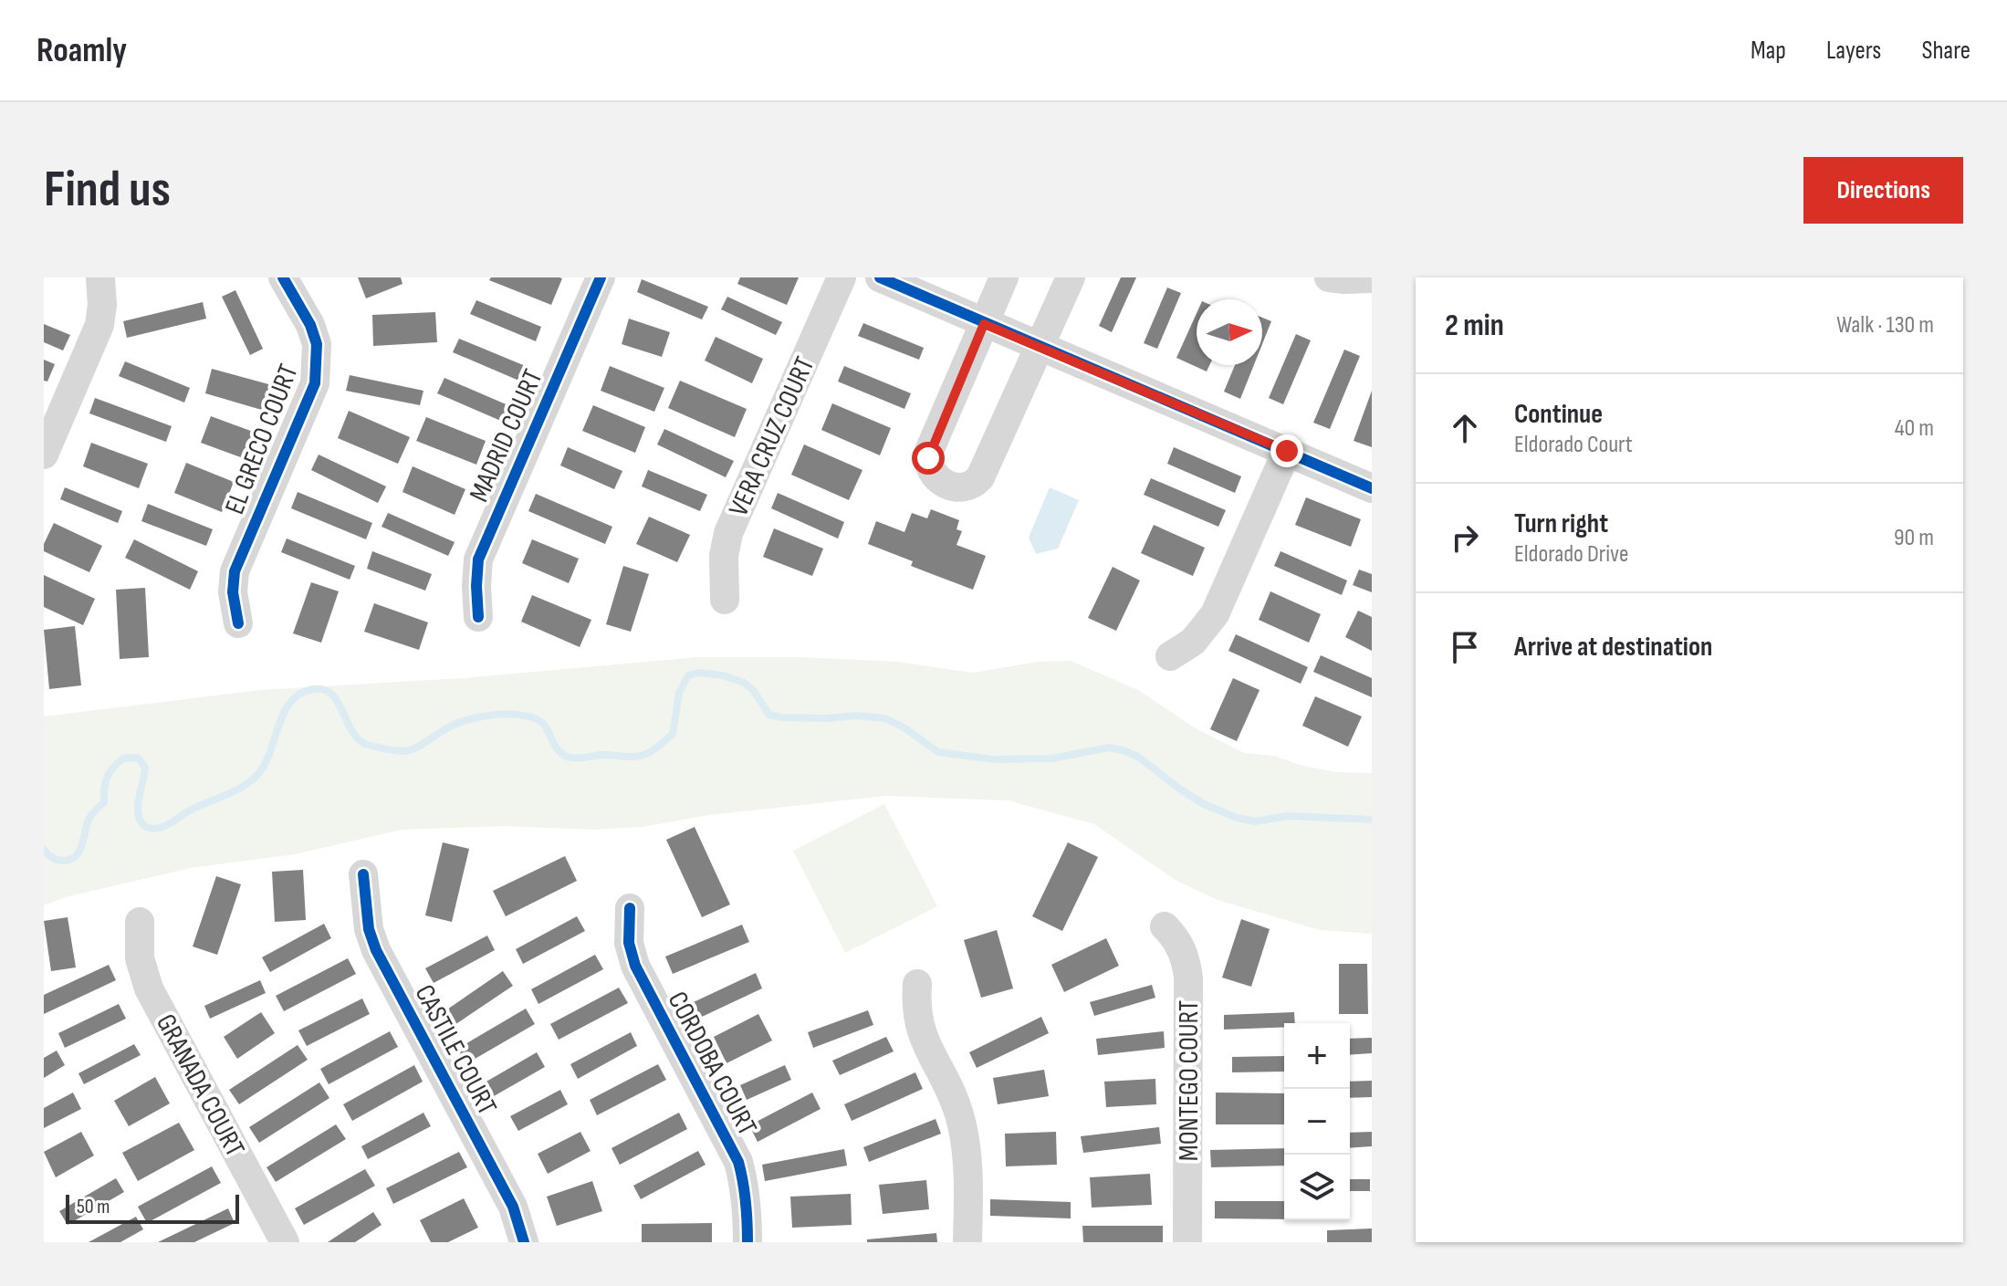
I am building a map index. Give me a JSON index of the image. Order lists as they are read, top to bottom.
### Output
{
  "streets": {
    "street": [
      "MADRID COURT",
      "VERA CRUZ COURT",
      "EL GRECO COURT",
      "CASTILE COURT",
      "CORDOBA COURT",
      "MONTEGO COURT",
      "GRANADA COURT"
    ]
  },
  "scale_bar": "50 m",
  "north": "right",
  "page": {
    "header": "Roamly",
    "nav": ["Map", "Layers", "Share"],
    "buttons": "Directions",
    "title": "Find us",
    "heading": ["2 min", "Walk · 130 m"],
    "list": [
      ["Continue", "Eldorado Court", "40 m"],
      ["Turn right", "Eldorado Drive", "90 m"],
      "Arrive at destination"
    ],
    "map_buttons": ["+", "−"],
    "scale": "50 m"
  }
}
